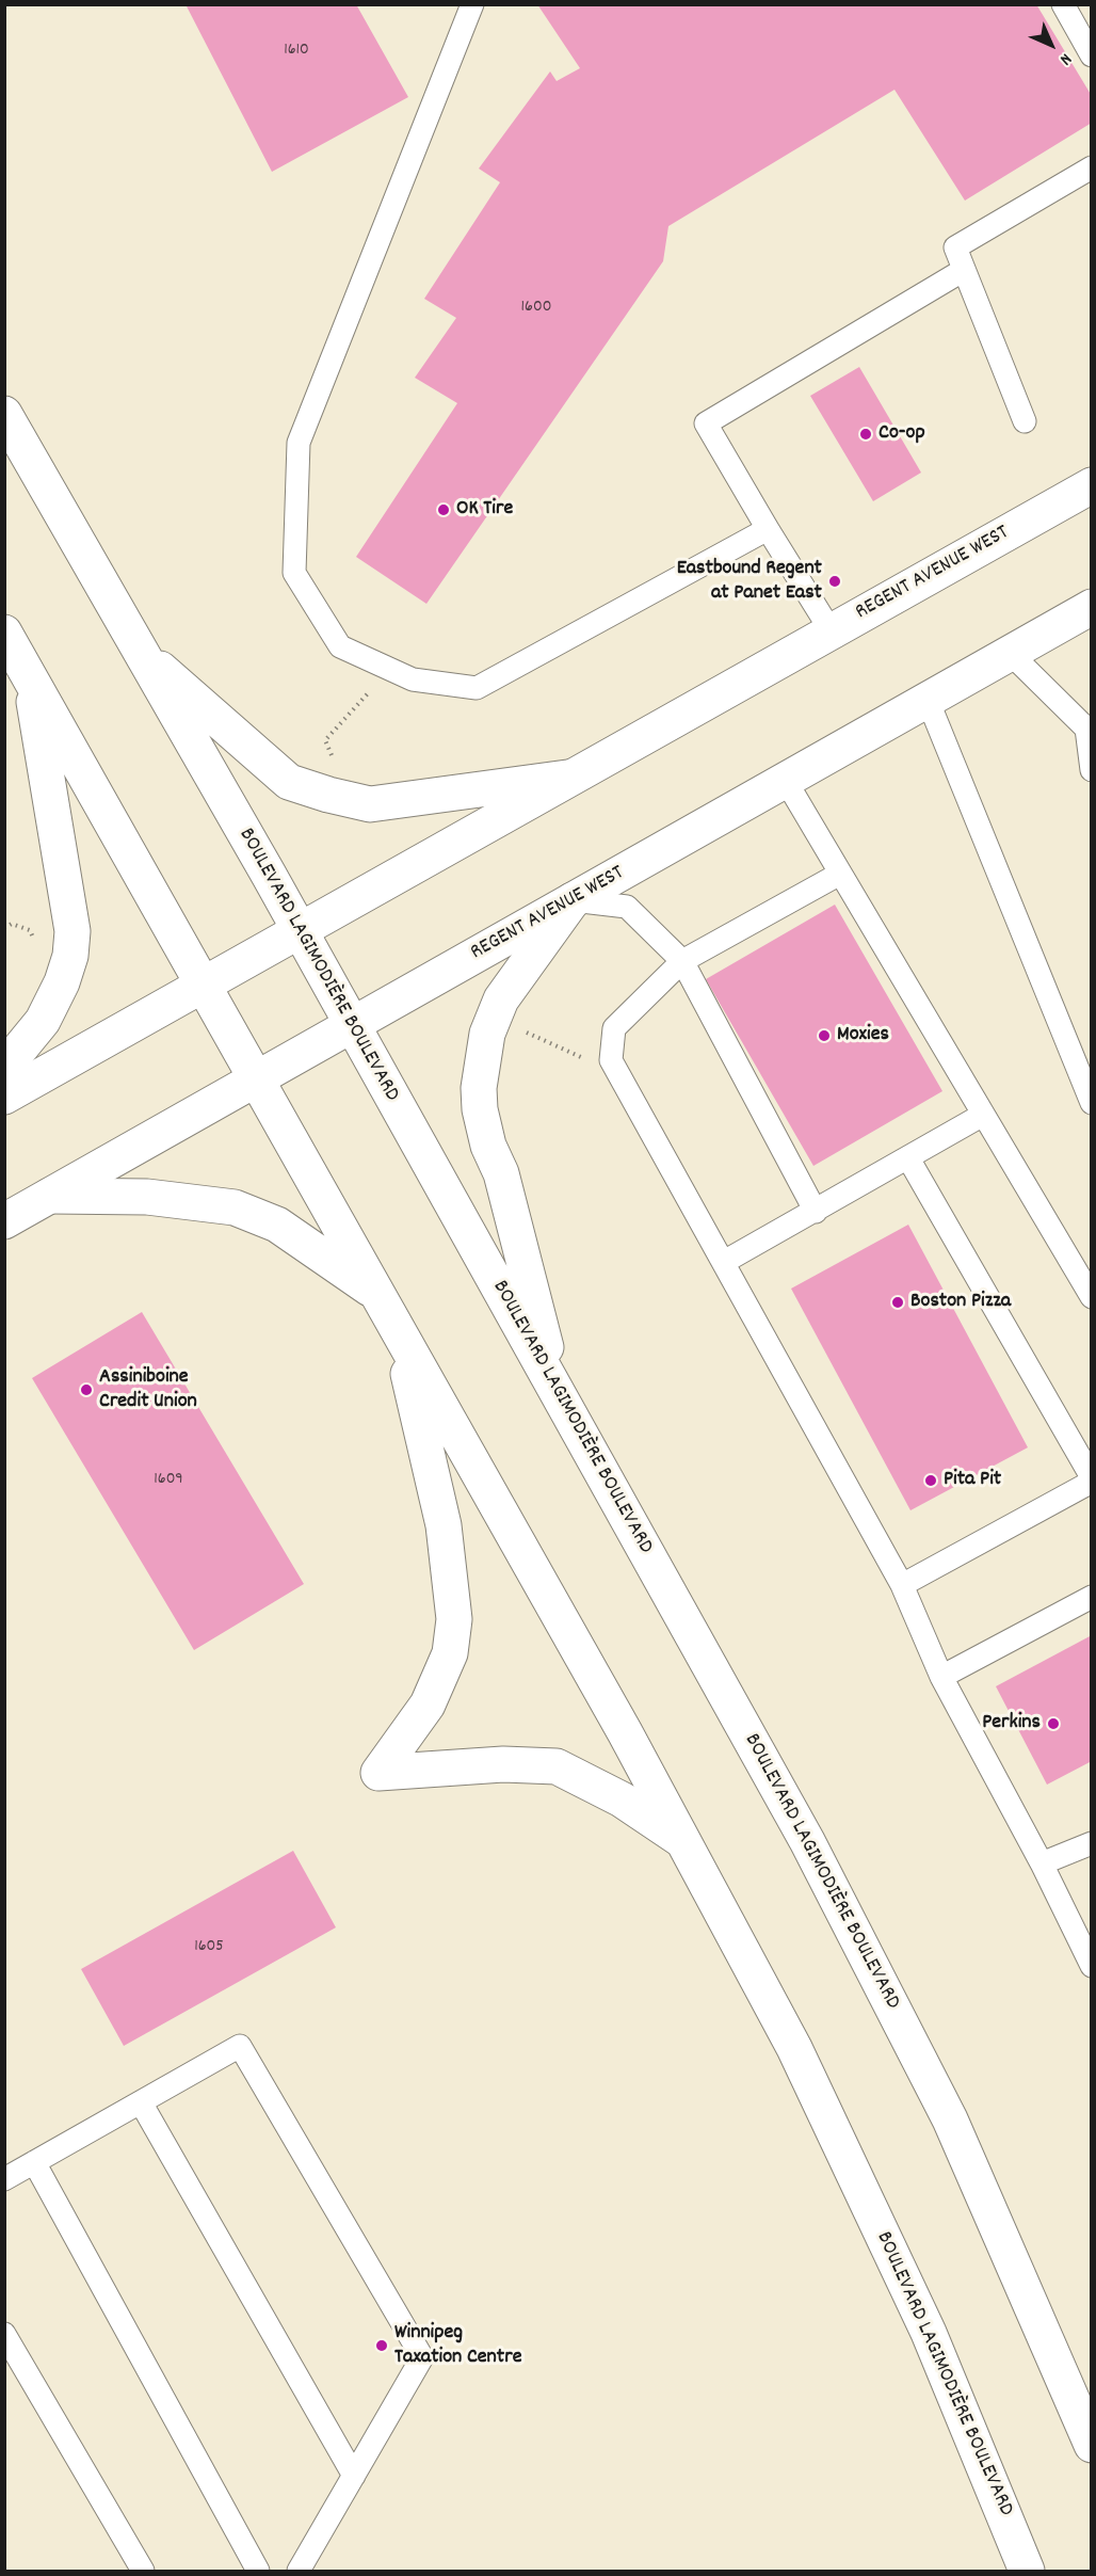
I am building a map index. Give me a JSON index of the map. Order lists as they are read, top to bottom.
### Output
{
  "streets": {
    "main road": ["REGENT AVENUE WEST", "BOULEVARD LAGIMODIÈRE BOULEVARD"]
  },
  "crossings": [
    ["REGENT AVENUE WEST", "BOULEVARD LAGIMODIÈRE BOULEVARD"]
  ],
  "places": [
    "Co-op",
    "OK Tire",
    "Eastbound Regent at Panet East",
    "Moxies",
    "Boston Pizza",
    "Assiniboine Credit Union",
    "Pita Pit",
    "Perkins",
    "Winnipeg Taxation Centre"
  ],
  "house_numbers": [
    "1610",
    "1600",
    "1609",
    "1605"
  ],
  "north": "bottom right"
}
